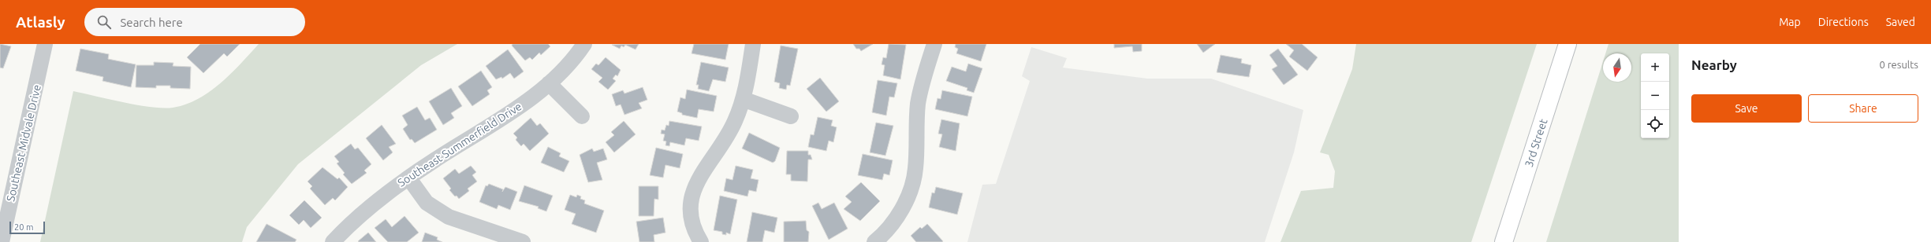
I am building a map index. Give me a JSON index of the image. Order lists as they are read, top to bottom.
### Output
{
  "streets": {
    "highway": ["3rd Street"],
    "street": ["Southeast Midvale Drive", "Southeast Summerfield Drive"]
  },
  "scale_bar": "20 m",
  "north": "bottom",
  "page": {
    "header": "Atlasly",
    "search": "Search here",
    "nav": ["Map", "Directions", "Saved"],
    "heading": ["Nearby", "0 results"],
    "map_buttons": ["+", "−"],
    "buttons": ["Save", "Share"],
    "scale": "20 m"
  }
}
